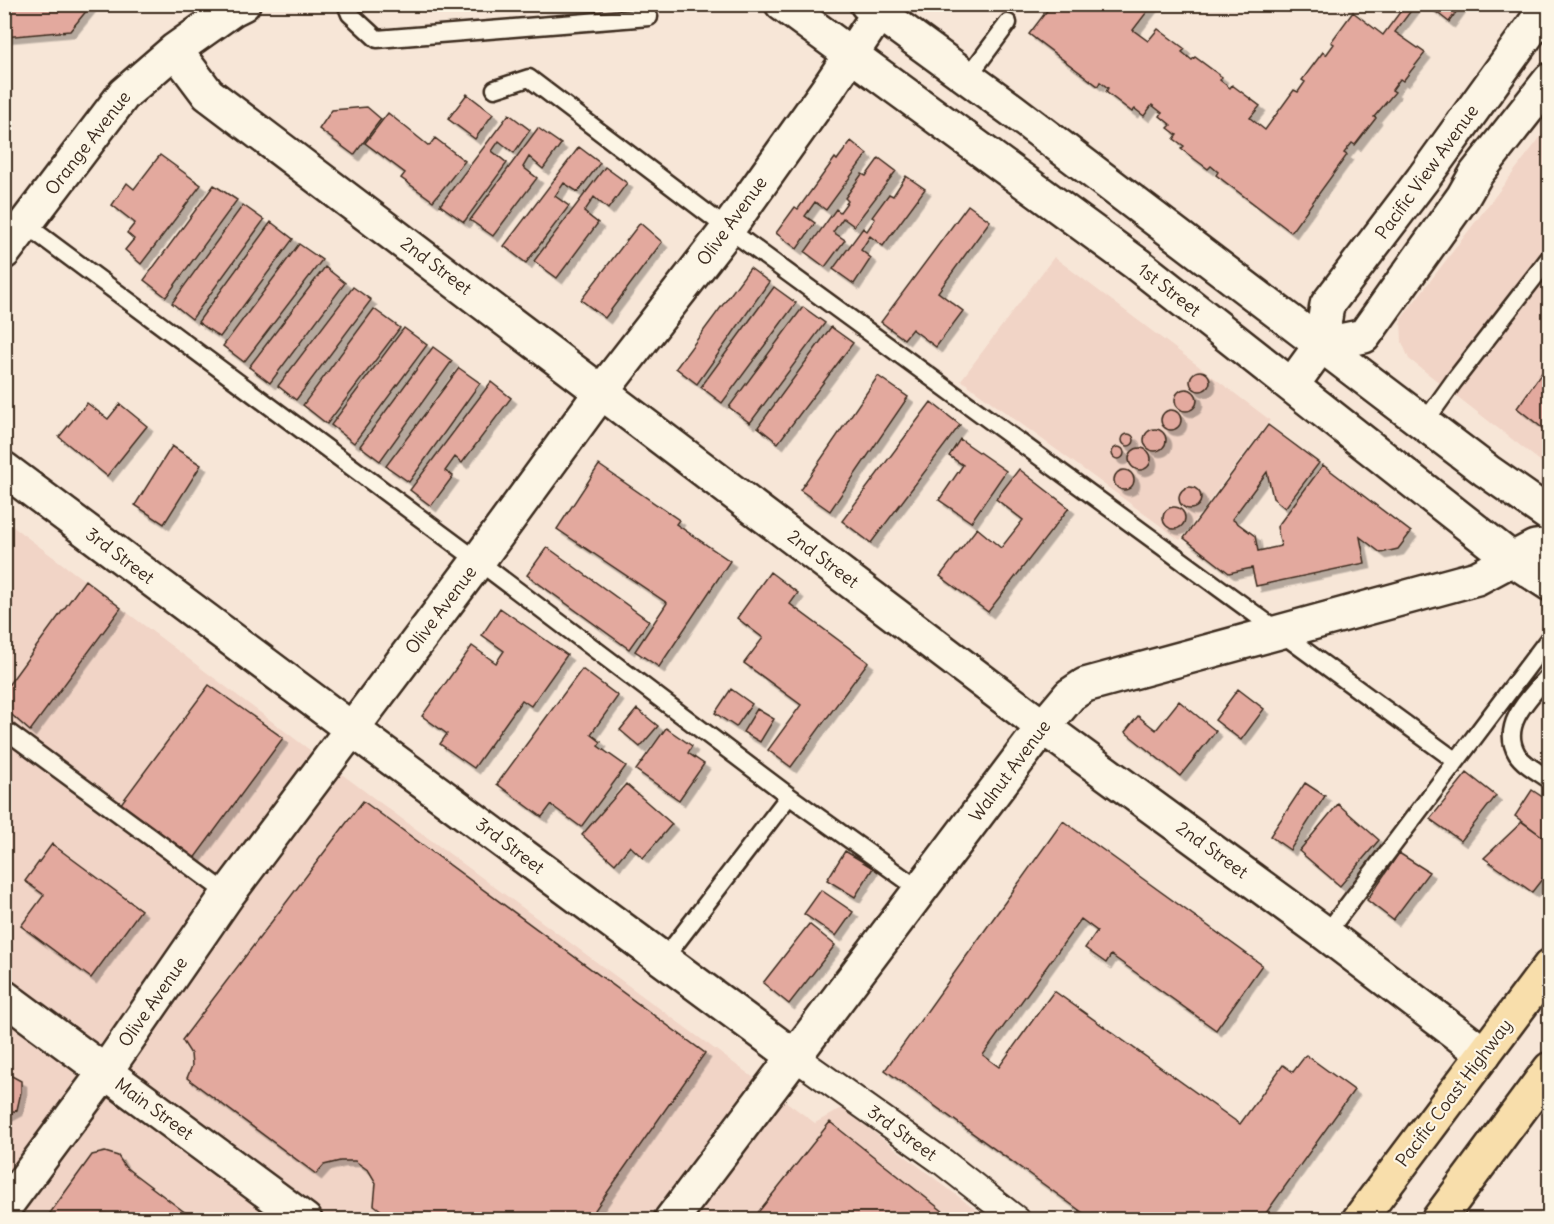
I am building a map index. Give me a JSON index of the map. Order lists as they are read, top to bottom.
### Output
{
  "streets": {
    "highway": ["Pacific Coast Highway"],
    "street": [
      "Orange Avenue",
      "Pacific View Avenue",
      "Olive Avenue",
      "2nd Street",
      "1st Street",
      "3rd Street",
      "Walnut Avenue",
      "Main Street"
    ]
  },
  "crossings": [
    ["Orange Avenue", "2nd Street"],
    ["Pacific View Avenue", "1st Street"],
    ["Olive Avenue", "2nd Street"],
    ["Olive Avenue", "1st Street"],
    ["Olive Avenue", "3rd Street"],
    ["Olive Avenue", "Main Street"],
    ["2nd Street", "Walnut Avenue"],
    ["2nd Street", "Pacific Coast Highway"],
    ["1st Street", "Walnut Avenue"],
    ["3rd Street", "Walnut Avenue"]
  ]
}
